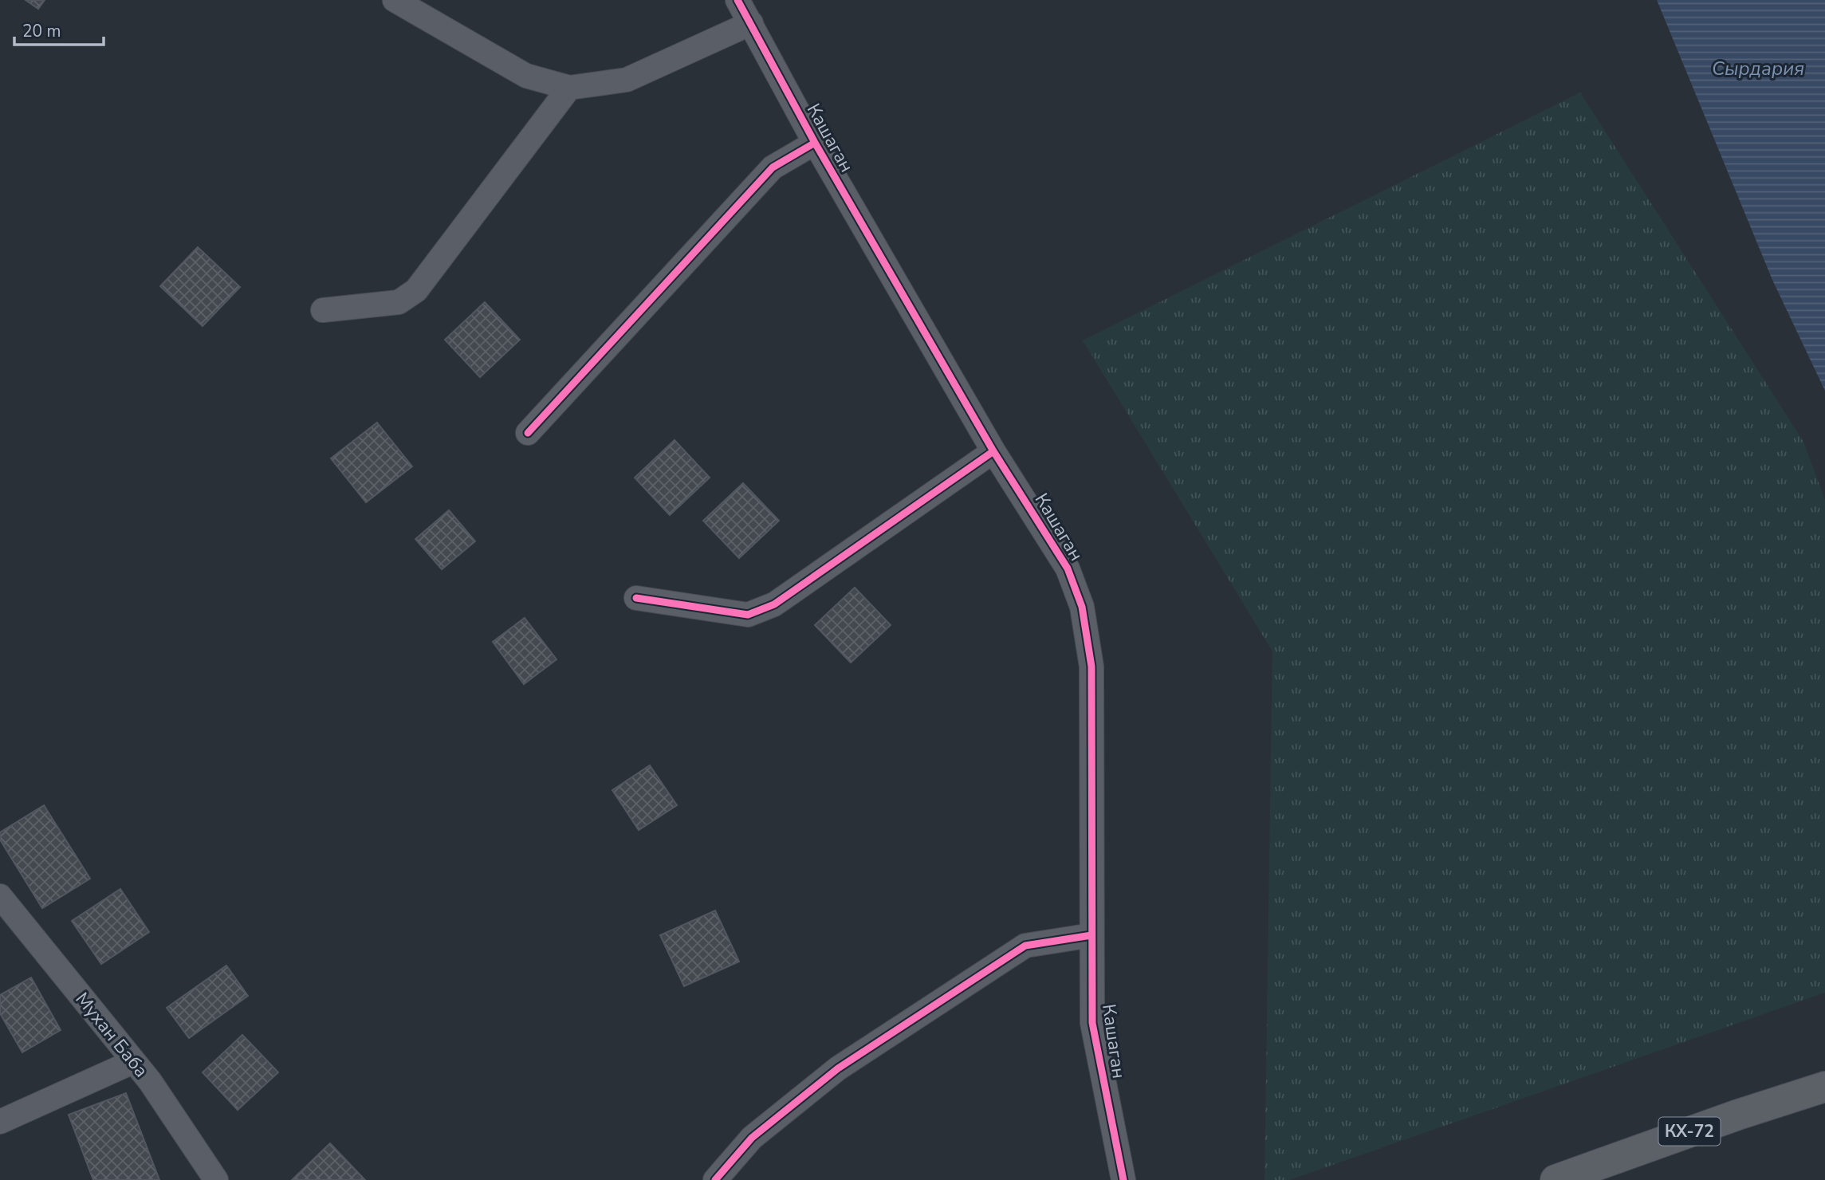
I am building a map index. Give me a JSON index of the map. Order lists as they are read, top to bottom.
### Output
{
  "streets": {
    "main road": ["КХ-72"],
    "street": ["Кашаган", "Мухан Баба"]
  },
  "water": ["Сырдария"],
  "scale_bar": "20 m"
}
